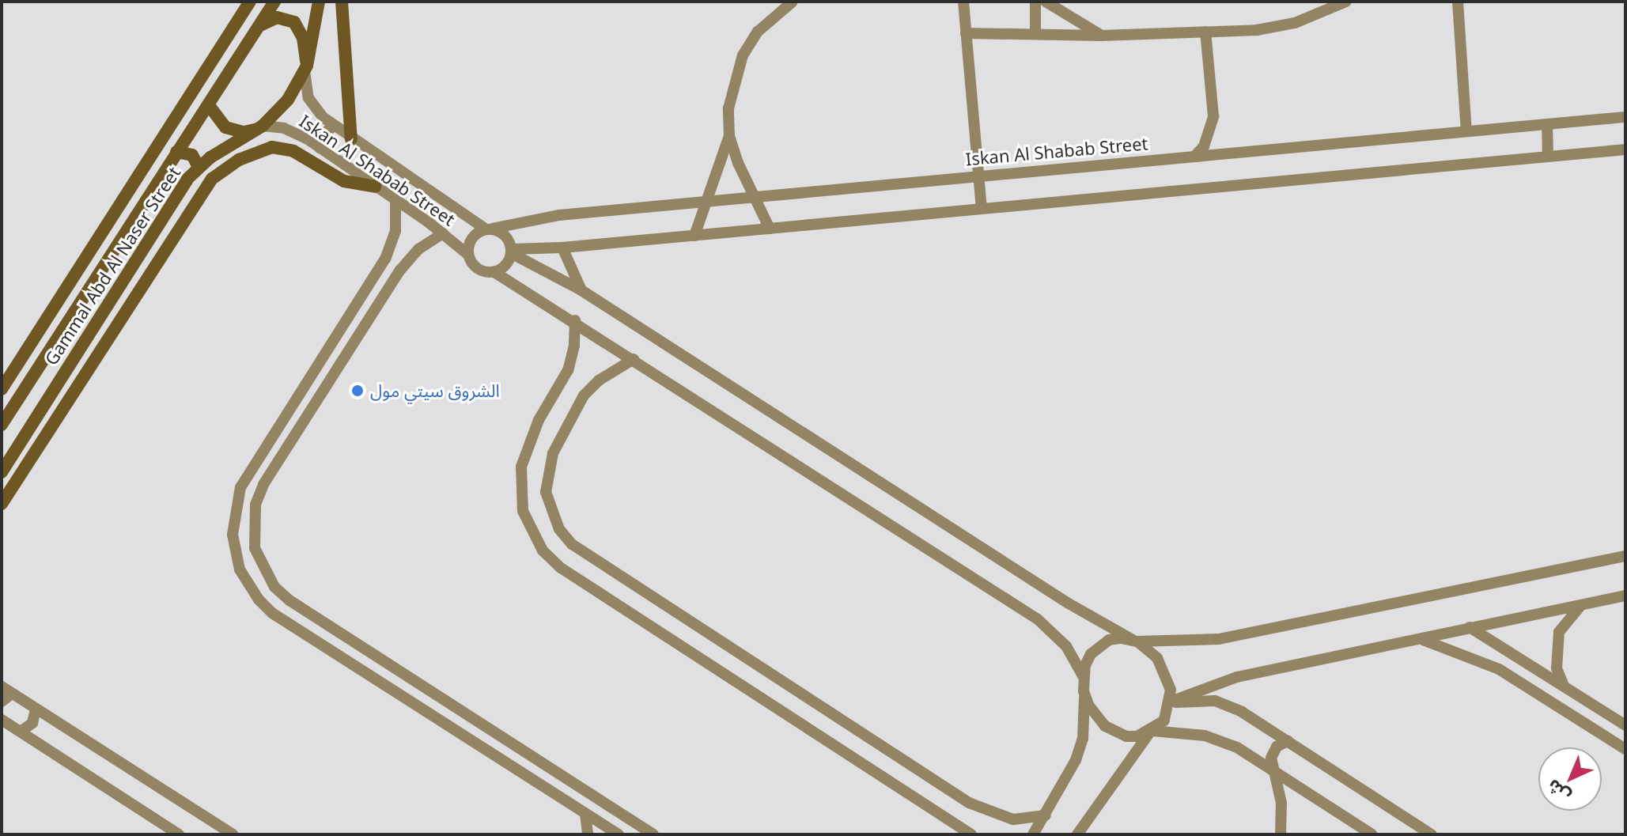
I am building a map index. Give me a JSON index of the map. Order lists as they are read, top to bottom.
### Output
{
  "streets": {
    "main road": ["Gammal Abd Al Naser Street"],
    "street": ["Iskan Al Shabab Street"]
  },
  "crossings": [
    ["Iskan Al Shabab Street", "Gammal Abd Al Naser Street"]
  ],
  "places": ["الشروق سيتي مول"],
  "north": "bottom left"
}
